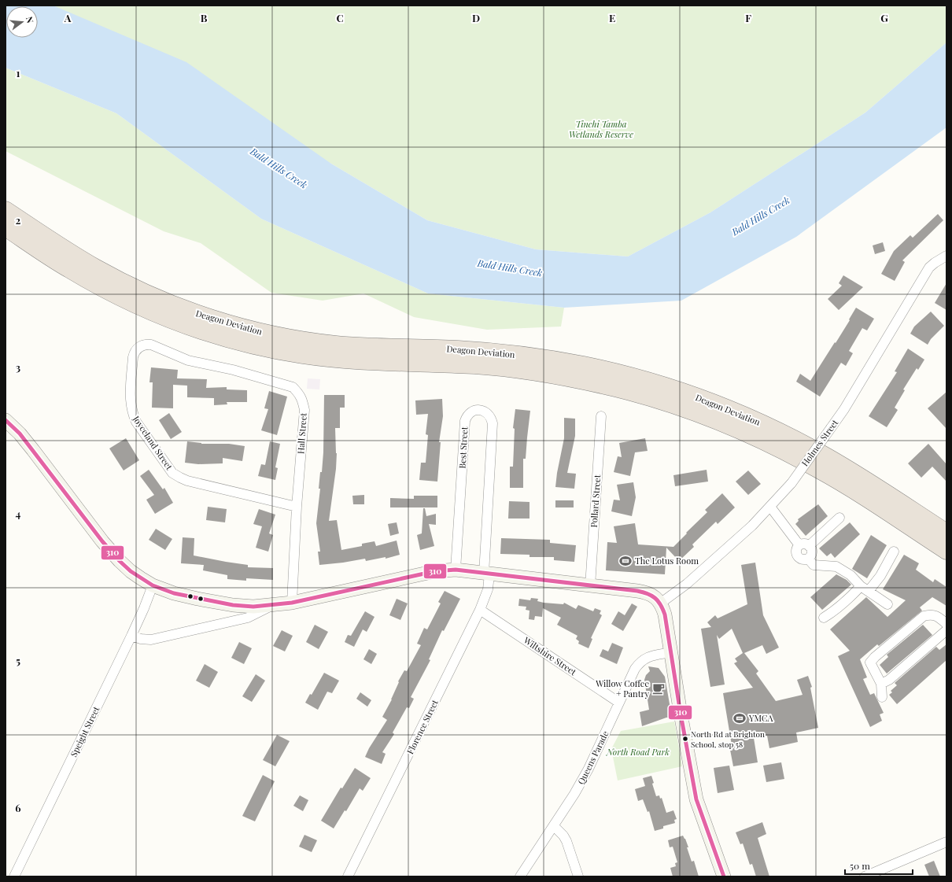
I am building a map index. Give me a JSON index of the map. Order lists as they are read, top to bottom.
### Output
{
  "streets": {
    "highway": ["Deagon Deviation"],
    "street": [
      "Hall Street",
      "Joyceland Street",
      "Holmes Street",
      "Best Street",
      "Pollard Street",
      "Wiltshire Street",
      "Florence Street",
      "Speight Street",
      "Queens Parade"
    ]
  },
  "crossings": [
    ["Hall Street", "Joyceland Street"],
    ["Best Street", "Florence Street"],
    ["Wiltshire Street", "Florence Street"],
    ["Wiltshire Street", "Queens Parade"]
  ],
  "water": ["Bald Hills Creek"],
  "parks": ["Tinchi Tamba Wetlands Reserve", "North Road Park"],
  "places": {
    "sports": ["The Lotus Room", "YMCA"],
    "cafe": ["Willow Coffee + Pantry"],
    "other": ["North Rd at Brighton School, stop 58"]
  },
  "lines": ["transit line 310"],
  "scale_bar": "50 m",
  "north": "right",
  "grid": {
    "columns": [
      "A",
      "B",
      "C",
      "D",
      "E",
      "F",
      "G"
    ],
    "rows": [
      "1",
      "2",
      "3",
      "4",
      "5",
      "6"
    ]
  }
}
